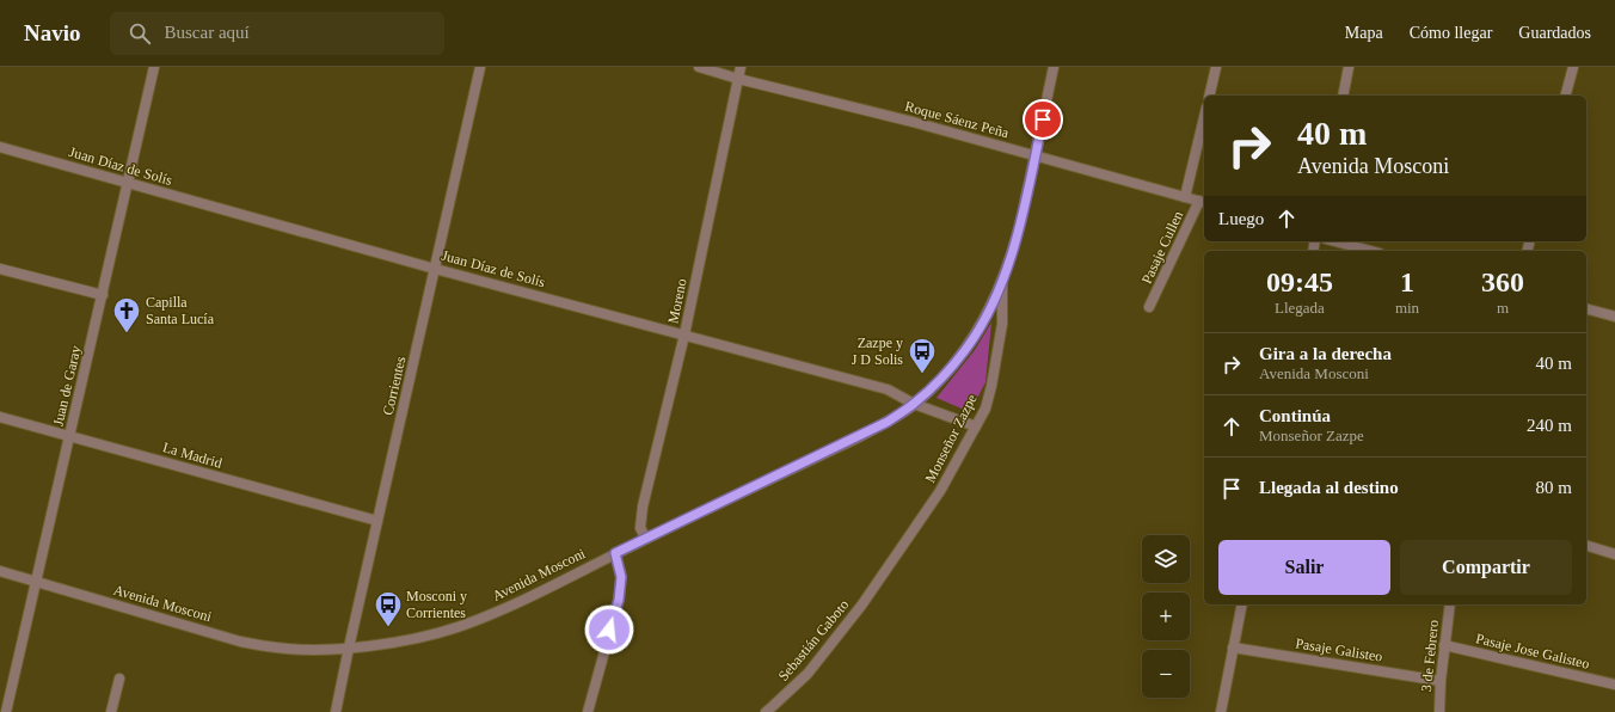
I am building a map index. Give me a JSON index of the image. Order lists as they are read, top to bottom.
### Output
{
  "streets": {
    "street": [
      "Roque Sáenz Peña",
      "Juan Díaz de Solís",
      "Pasaje Cullen",
      "Moreno",
      "Juan de Garay",
      "Corrientes",
      "Monseñor Zazpe",
      "La Madrid",
      "Avenida Mosconi",
      "Sebastián Gaboto",
      "Pasaje Galisteo",
      "Pasaje Jose Galisteo",
      "3 de Febrero"
    ]
  },
  "crossings": [
    ["Roque Sáenz Peña", "Pasaje Cullen"],
    ["Roque Sáenz Peña", "Moreno"],
    ["Roque Sáenz Peña", "Monseñor Zazpe"],
    ["Juan Díaz de Solís", "Moreno"],
    ["Juan Díaz de Solís", "Juan de Garay"],
    ["Juan Díaz de Solís", "Corrientes"],
    ["Juan Díaz de Solís", "Monseñor Zazpe"],
    ["Juan Díaz de Solís", "Avenida Mosconi"],
    ["Moreno", "Avenida Mosconi"],
    ["Juan de Garay", "La Madrid"],
    ["Juan de Garay", "Avenida Mosconi"],
    ["Corrientes", "La Madrid"],
    ["Corrientes", "Avenida Mosconi"],
    ["Monseñor Zazpe", "Avenida Mosconi"],
    ["Monseñor Zazpe", "Sebastián Gaboto"],
    ["Pasaje Galisteo", "3 de Febrero"],
    ["Pasaje Jose Galisteo", "3 de Febrero"]
  ],
  "places": {
    "church": ["Capilla Santa Lucía"],
    "bus stop": ["Zazpe y J D Solis", "Mosconi y Corrientes"]
  },
  "page": {
    "header": "Navio",
    "search": "Buscar aquí",
    "nav": ["Mapa", "Cómo llegar", "Guardados"],
    "turn": ["40 m", "Avenida Mosconi"],
    "then": "Luego",
    "eta": [
      "09:45",
      "Llegada",
      "1",
      "min",
      "360",
      "m"
    ],
    "list": [
      {
        "name": "Gira a la derecha",
        "note": "Avenida Mosconi",
        "value": "40 m"
      },
      {
        "name": "Continúa",
        "note": "Monseñor Zazpe",
        "value": "240 m"
      },
      {
        "name": "Llegada al destino",
        "value": "80 m"
      }
    ],
    "buttons": ["Salir", "Compartir"],
    "map_buttons": ["+", "−"]
  }
}
